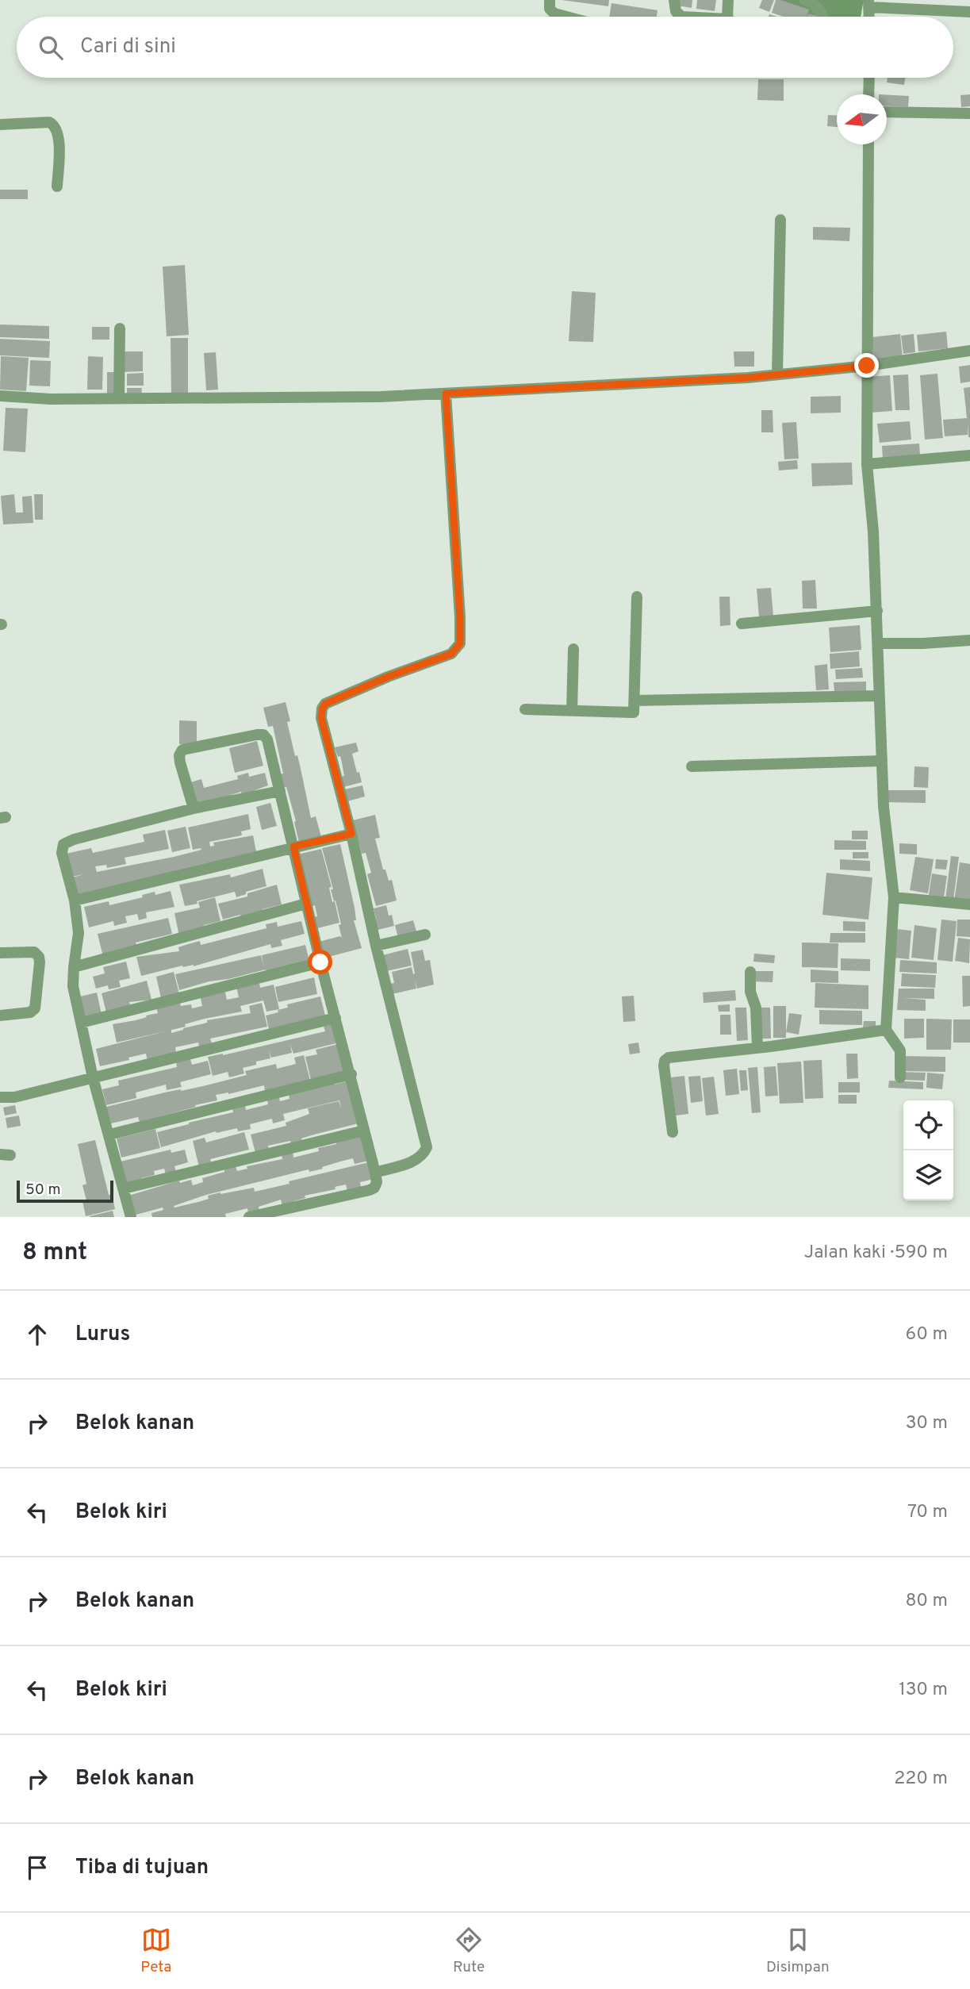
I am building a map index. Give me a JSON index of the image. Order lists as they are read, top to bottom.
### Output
{
  "scale_bar": "50 m",
  "north": "left",
  "page": {
    "search": "Cari di sini",
    "scale": "50 m",
    "heading": ["8 mnt", "Jalan kaki · 590 m"],
    "list": [
      ["Lurus", "60 m"],
      ["Belok kanan", "30 m"],
      ["Belok kiri", "70 m"],
      ["Belok kanan", "80 m"],
      ["Belok kiri", "130 m"],
      ["Belok kanan", "220 m"],
      "Tiba di tujuan"
    ],
    "nav": ["Peta", "Rute", "Disimpan"]
  }
}
